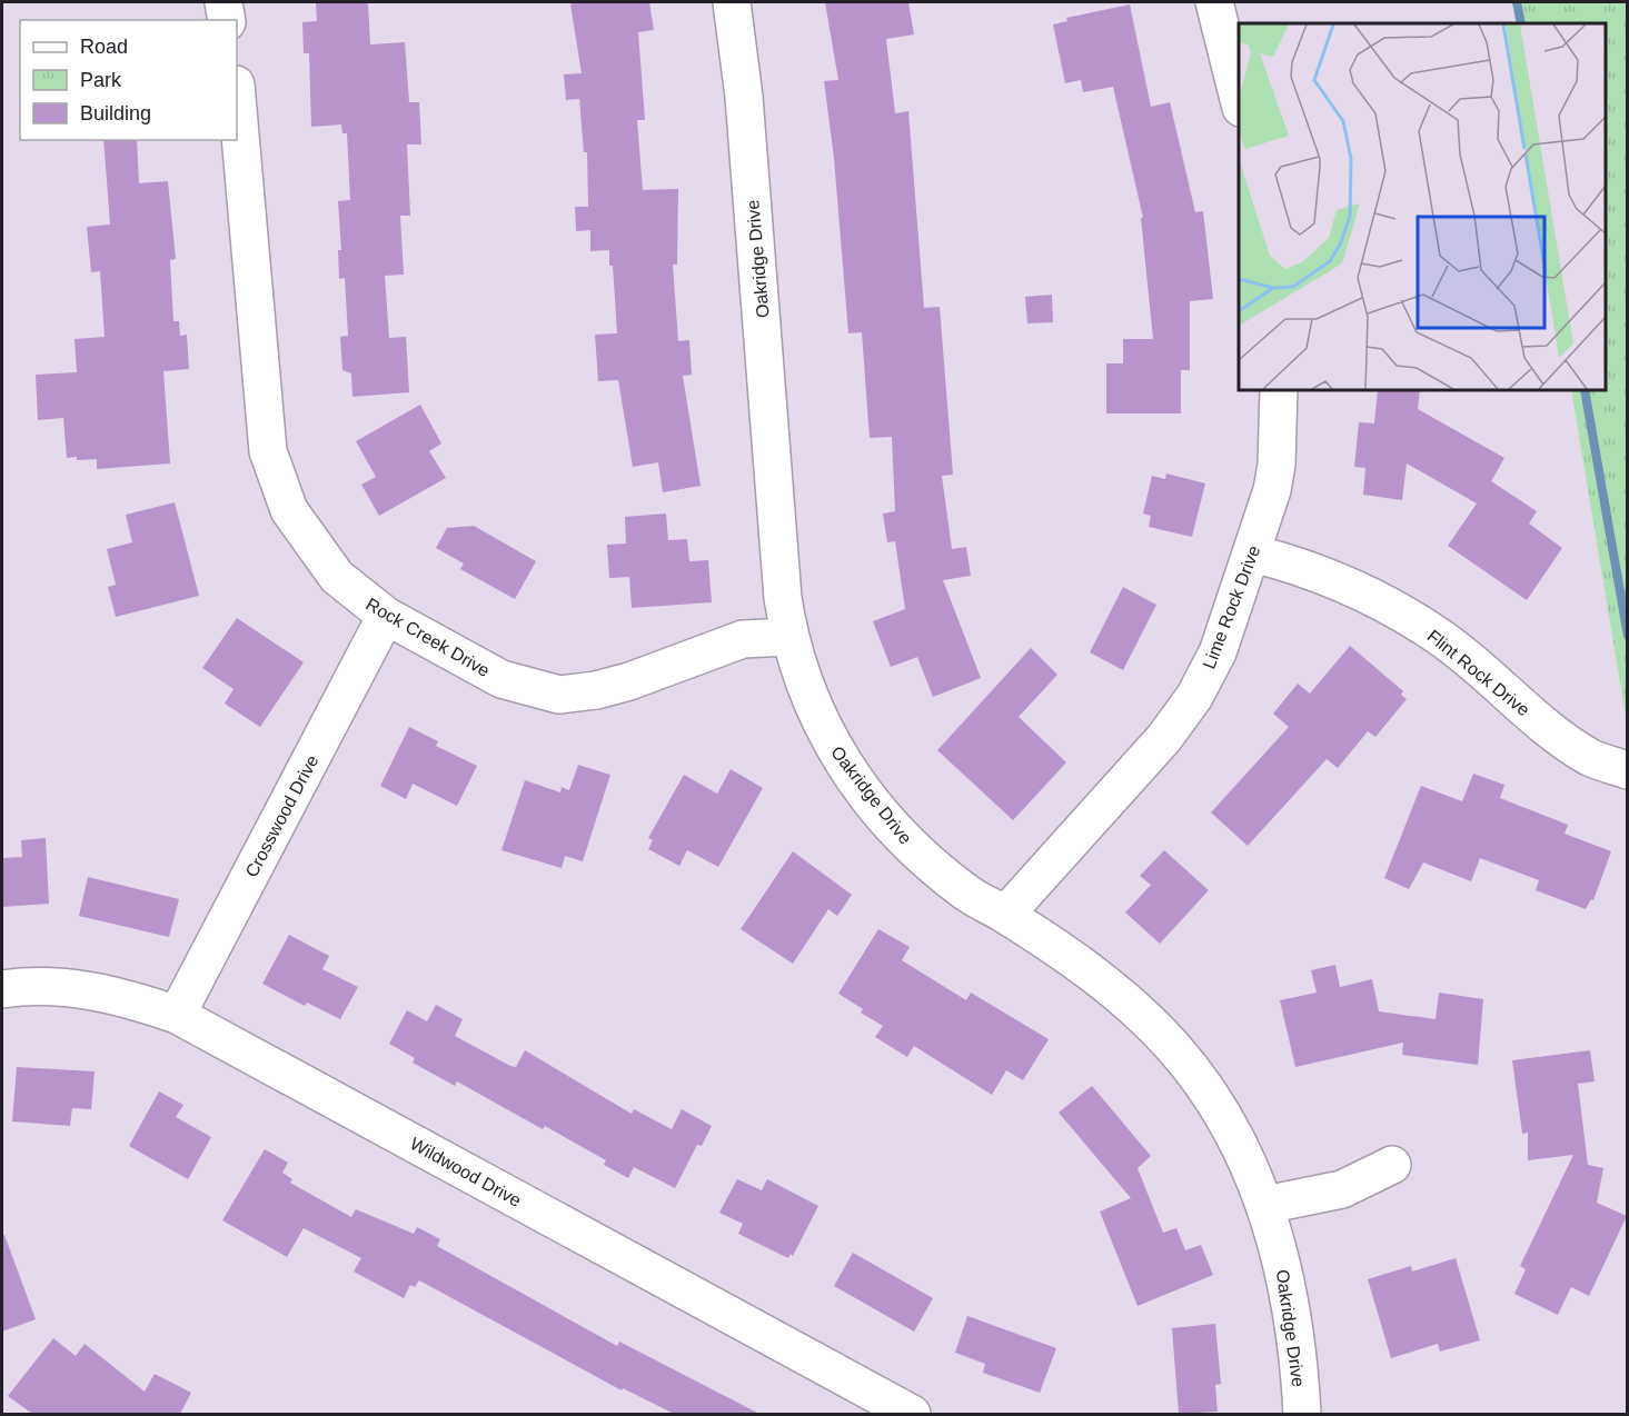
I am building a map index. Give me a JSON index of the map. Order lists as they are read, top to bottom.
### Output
{
  "streets": {
    "street": [
      "Oakridge Drive",
      "Lime Rock Drive",
      "Rock Creek Drive",
      "Flint Rock Drive",
      "Crosswood Drive",
      "Wildwood Drive"
    ]
  },
  "crossings": [
    ["Oakridge Drive", "Lime Rock Drive"],
    ["Oakridge Drive", "Rock Creek Drive"],
    ["Lime Rock Drive", "Flint Rock Drive"],
    ["Rock Creek Drive", "Crosswood Drive"],
    ["Crosswood Drive", "Wildwood Drive"]
  ],
  "legend": ["Road", "Park", "Building"]
}
